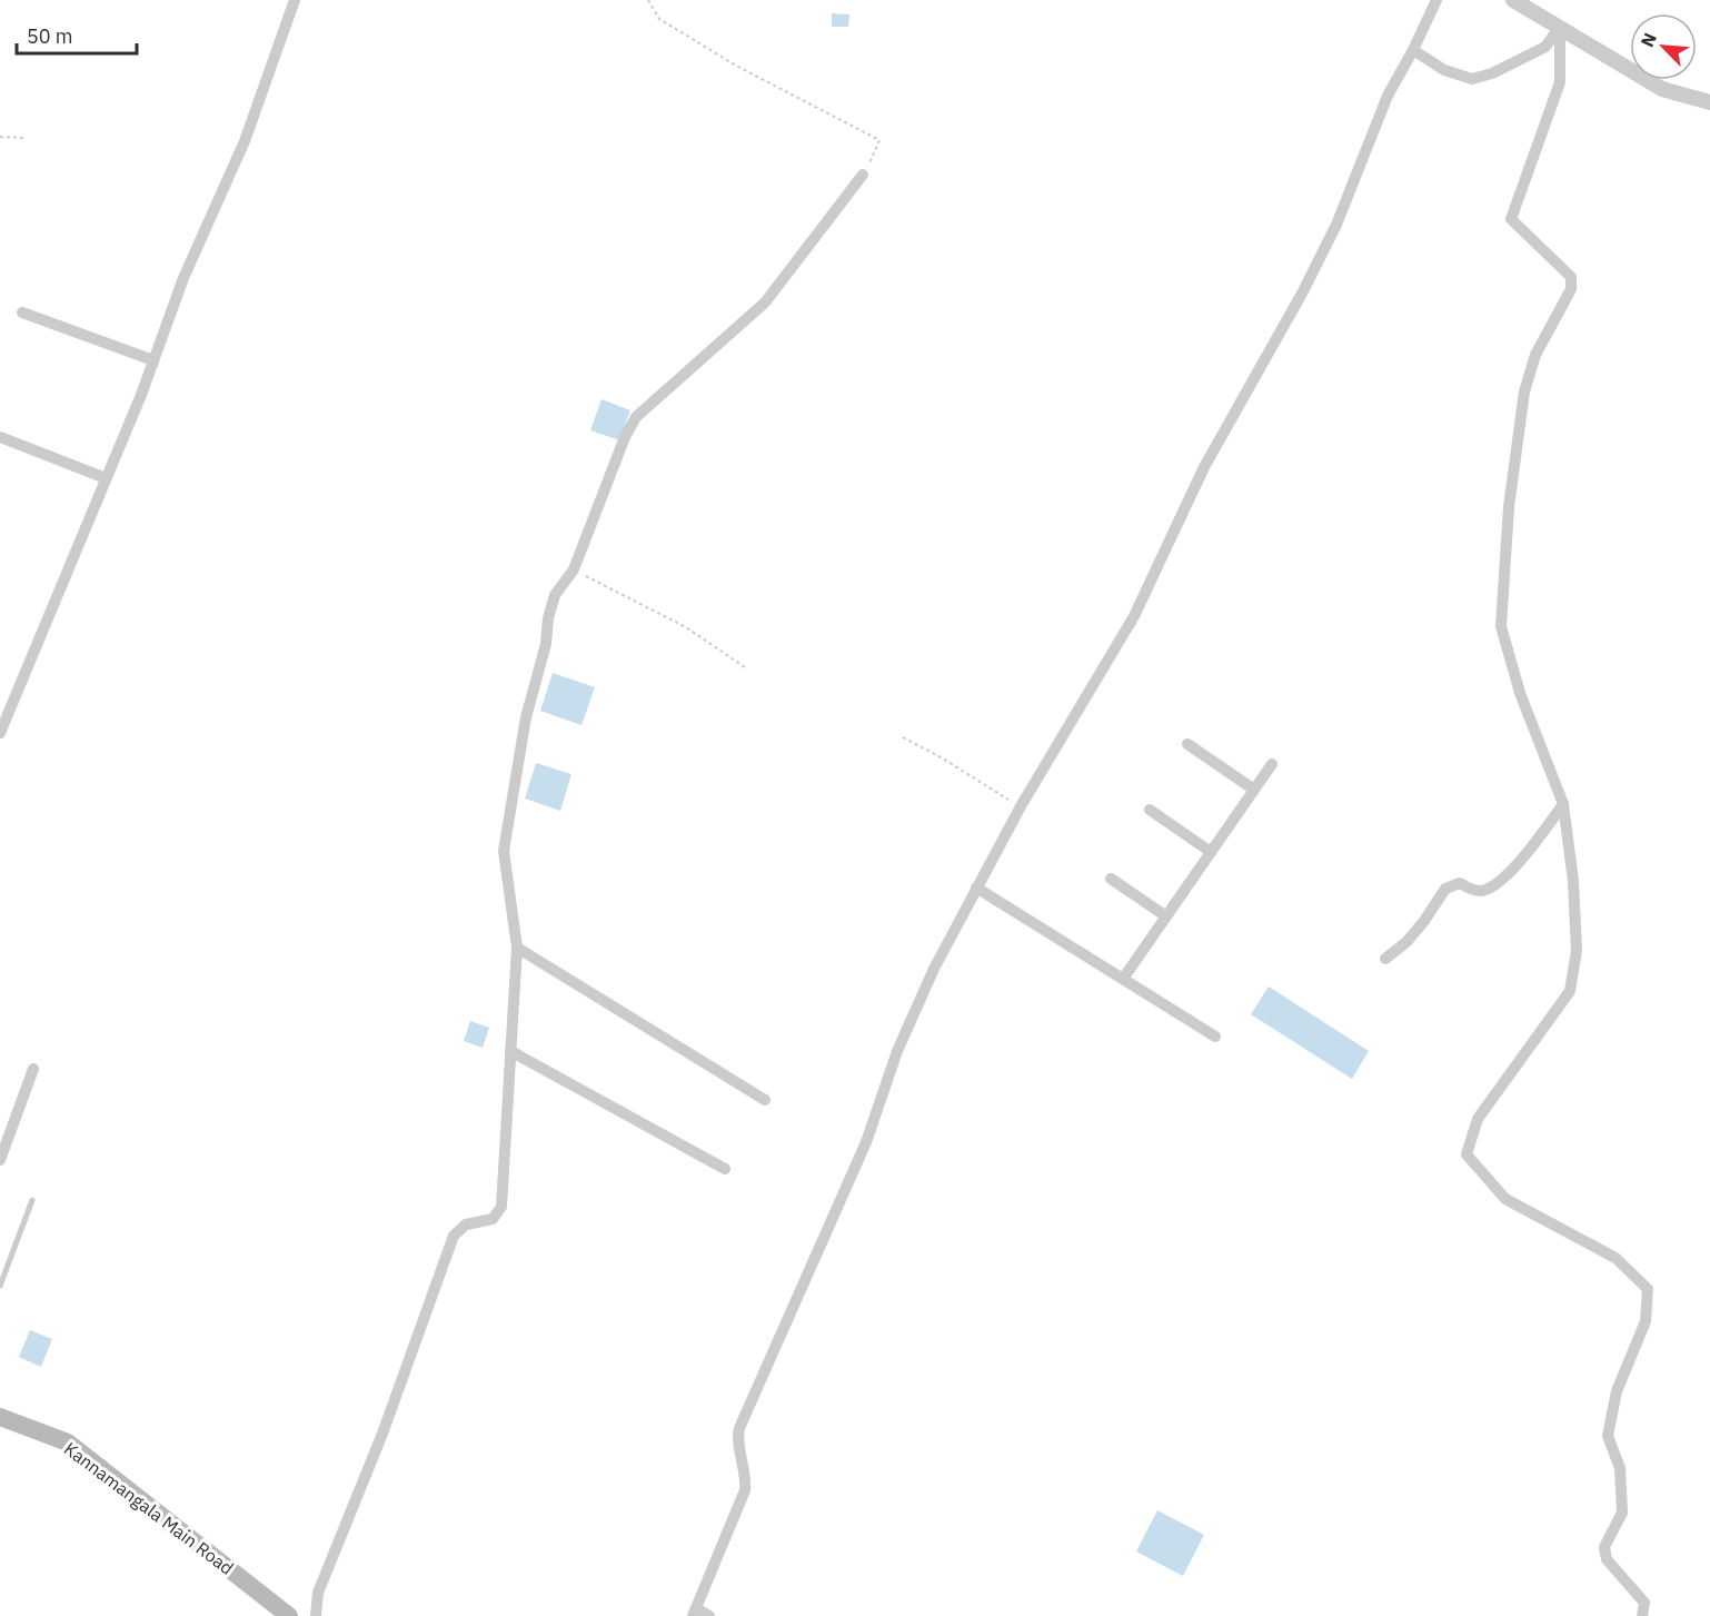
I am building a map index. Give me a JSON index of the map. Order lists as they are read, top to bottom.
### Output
{
  "streets": {
    "main road": ["Kannamangala Main Road"]
  },
  "scale_bar": "50 m",
  "north": "top left"
}
